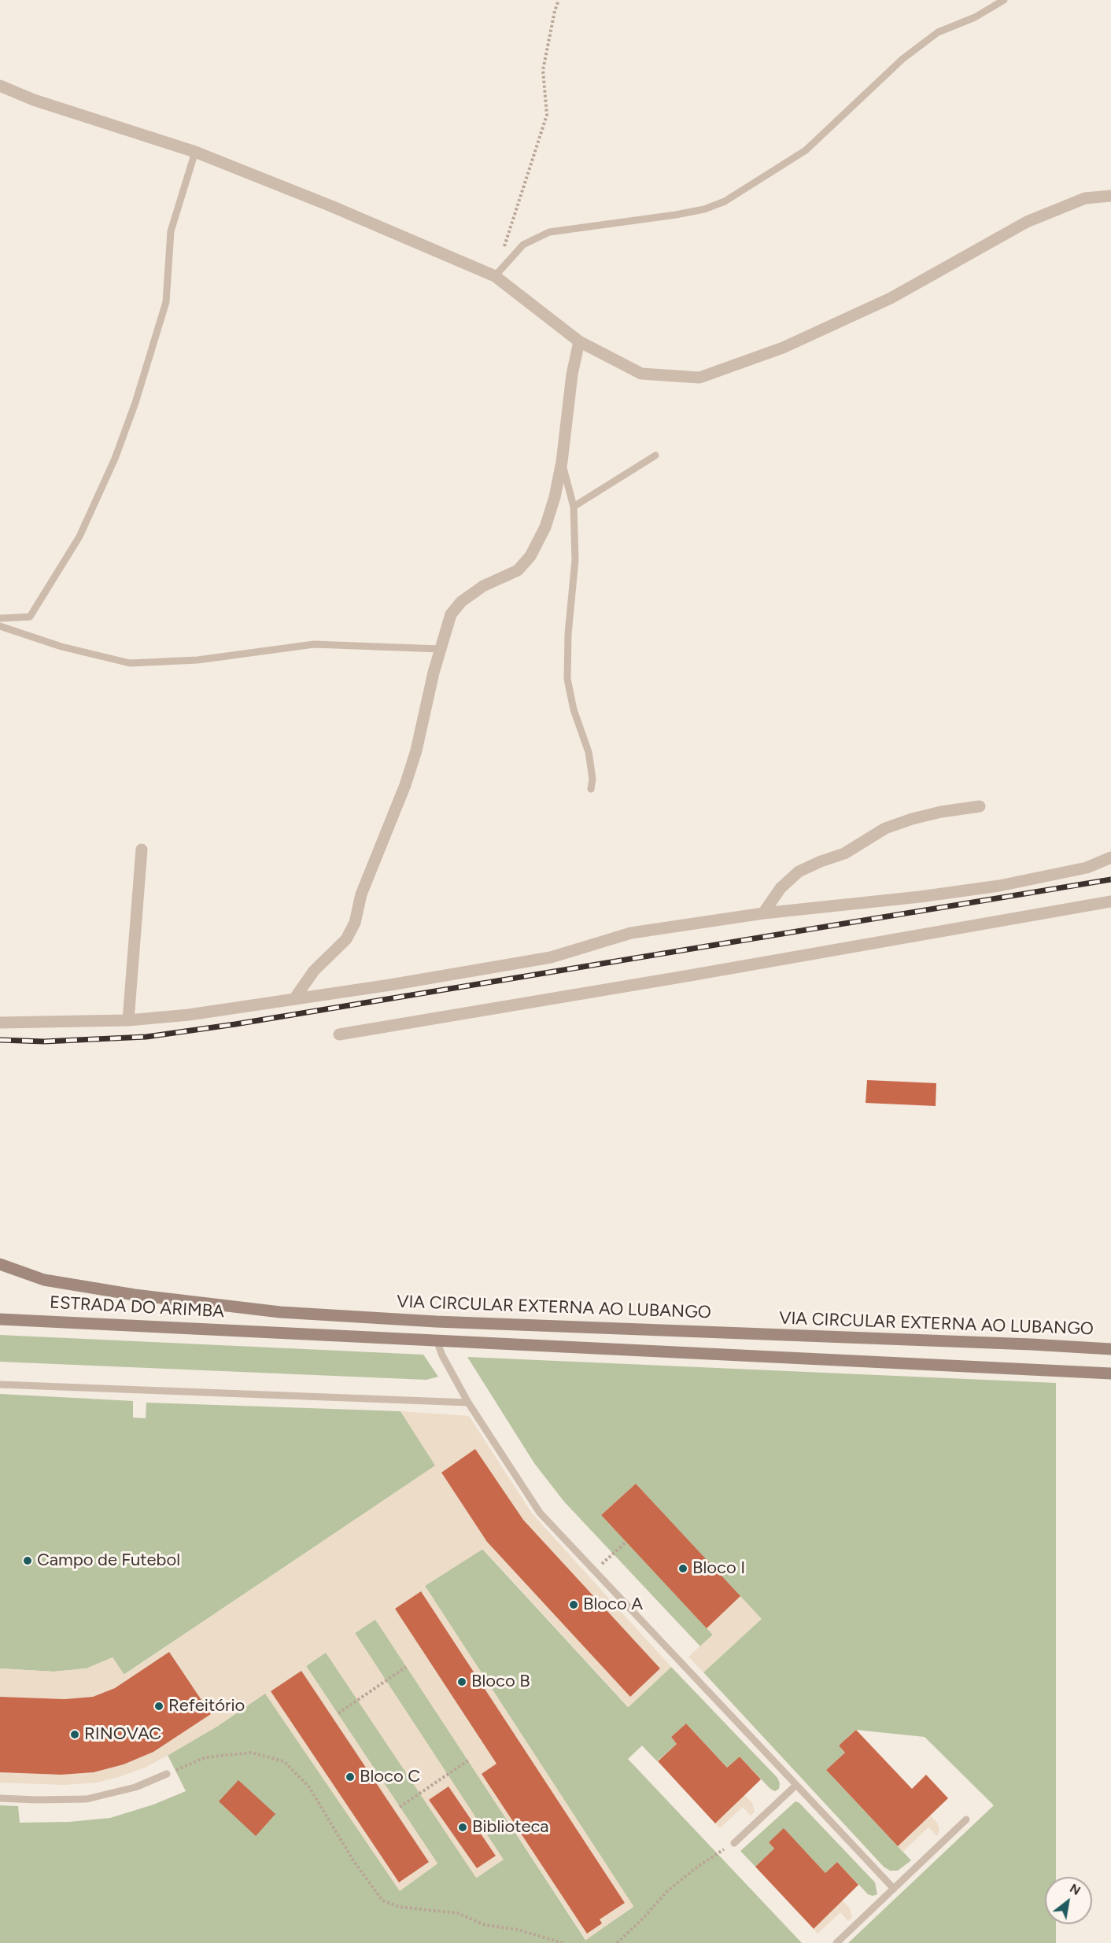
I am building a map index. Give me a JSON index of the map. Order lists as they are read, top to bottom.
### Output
{
  "streets": {
    "main road": ["ESTRADA DO ARIMBA", "VIA CIRCULAR EXTERNA AO LUBANGO"]
  },
  "crossings": [
    ["ESTRADA DO ARIMBA", "VIA CIRCULAR EXTERNA AO LUBANGO"]
  ],
  "places": [
    "Campo de Futebol",
    "Bloco I",
    "Bloco A",
    "Bloco B",
    "Refeitório",
    "RINOVAC",
    "Bloco C",
    "Biblioteca"
  ],
  "north": "top right"
}
